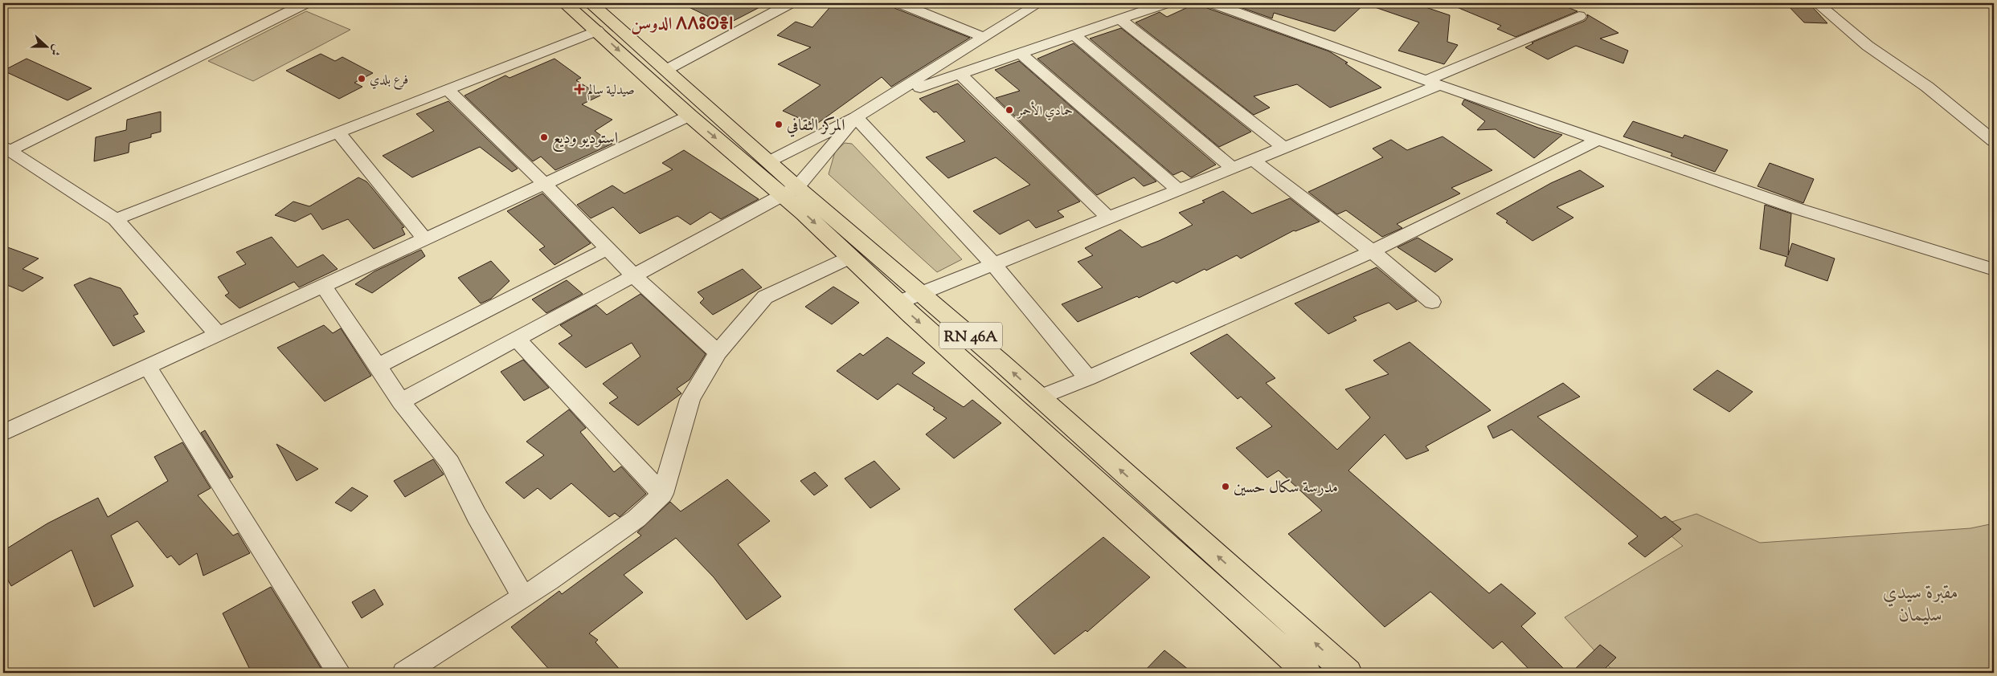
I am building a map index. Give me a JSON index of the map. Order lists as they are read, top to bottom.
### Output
{
  "streets": {
    "main road": ["RN 46A"]
  },
  "districts": ["الدوسن ⴷⴷⵓⵙⴻⵏ"],
  "parks": ["مقبرة سيدي سليمان"],
  "places": {
    "other": [
      "فرع بلدي",
      "حمادي الأحمر",
      "المركز الثقافي",
      "استوديو وديع",
      "مدرسة سكال حسين"
    ],
    "health": ["صيدلية سالم"]
  },
  "north": "right"
}
